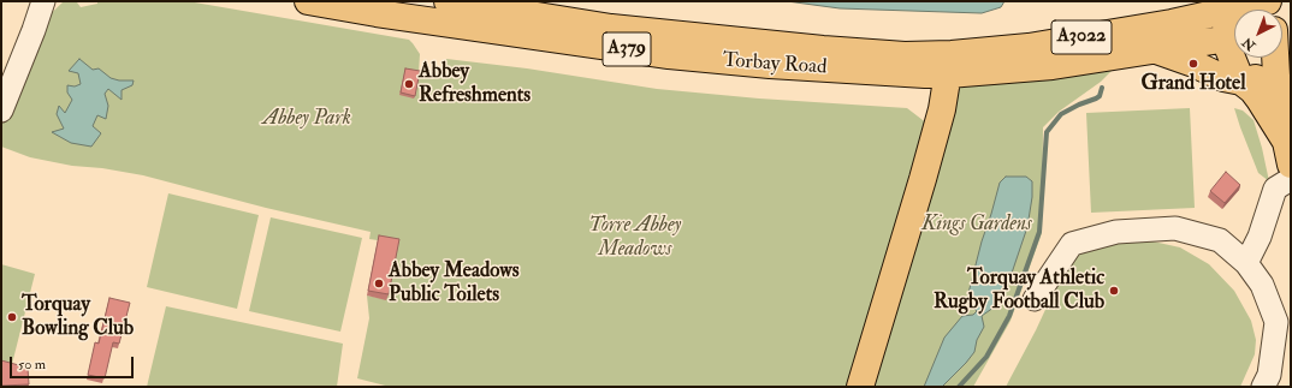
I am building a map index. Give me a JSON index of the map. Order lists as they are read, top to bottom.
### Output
{
  "streets": {
    "main road": ["A3022", "A379", "Torbay Road"]
  },
  "crossings": [
    ["A3022", "Torbay Road"]
  ],
  "parks": ["Abbey Park", "Kings Gardens", "Torre Abbey Meadows"],
  "places": [
    "Grand Hotel",
    "Abbey Refreshments",
    "Abbey Meadows Public Toilets",
    "Torquay Athletic Rugby Football Club",
    "Torquay Bowling Club"
  ],
  "scale_bar": "50 m",
  "north": "bottom left"
}
